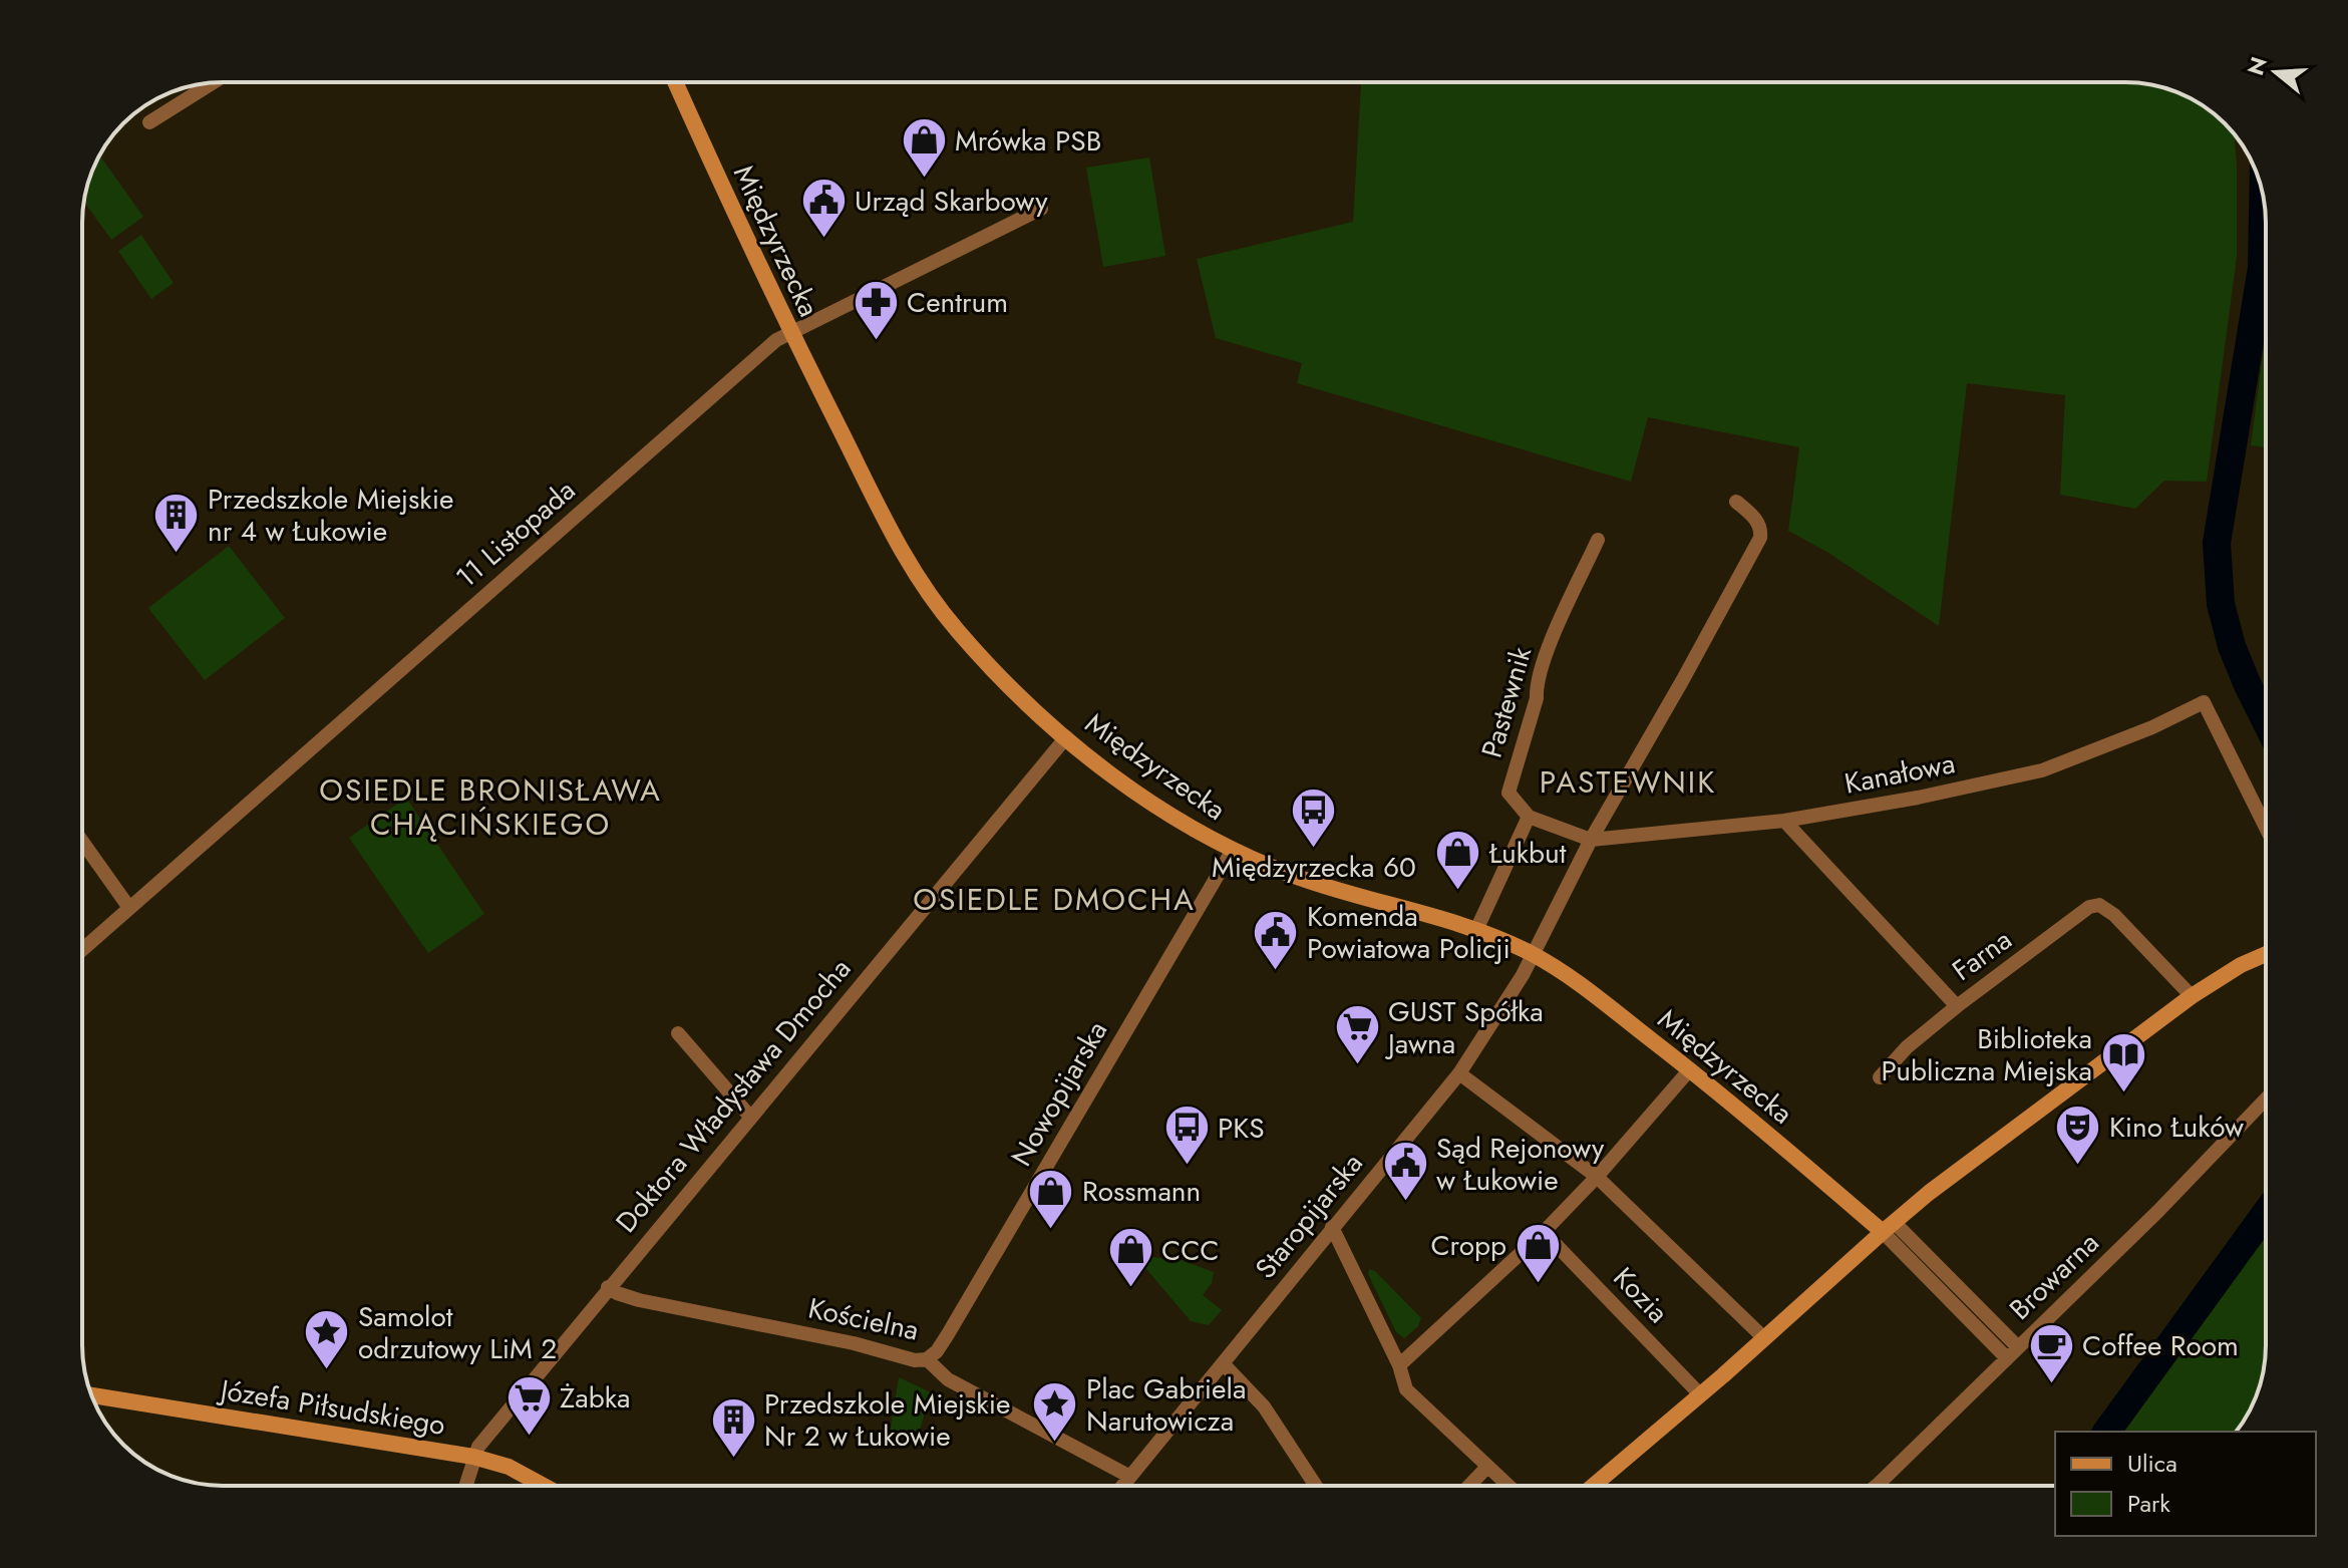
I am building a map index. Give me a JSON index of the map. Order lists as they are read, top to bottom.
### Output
{
  "streets": {
    "main road": ["Międzyrzecka", "Józefa Piłsudskiego"],
    "street": [
      "11 Listopada",
      "Pastewnik",
      "Kanałowa",
      "Farna",
      "Nowopijarska",
      "Doktora Władysława Dmocha",
      "Staropijarska",
      "Browarna",
      "Kozia",
      "Kościelna"
    ]
  },
  "crossings": [
    ["Międzyrzecka", "11 Listopada"],
    ["Międzyrzecka", "Nowopijarska"],
    ["Międzyrzecka", "Doktora Władysława Dmocha"],
    ["Międzyrzecka", "Staropijarska"],
    ["Kanałowa", "Farna"],
    ["Nowopijarska", "Kościelna"],
    ["Doktora Władysława Dmocha", "Kościelna"],
    ["Doktora Władysława Dmocha", "Józefa Piłsudskiego"],
    ["Staropijarska", "Kościelna"]
  ],
  "districts": ["PASTEWNIK", "OSIEDLE BRONISŁAWA CHĄCIŃSKIEGO", "OSIEDLE DMOCHA"],
  "places": {
    "shop": [
      "Mrówka PSB",
      "Łukbut",
      "Rossmann",
      "Cropp",
      "CCC"
    ],
    "public building": ["Urząd Skarbowy", "Komenda Powiatowa Policji", "Sąd Rejonowy w Łukowie"],
    "pharmacy": ["Centrum"],
    "building": ["Przedszkole Miejskie nr 4 w Łukowie", "Przedszkole Miejskie Nr 2 w Łukowie"],
    "bus stop": ["Międzyrzecka 60", "PKS"],
    "supermarket": ["GUST Spółka Jawna", "Żabka"],
    "library": ["Biblioteka Publiczna Miejska"],
    "theatre": ["Kino Łuków"],
    "place": ["Samolot odrzutowy LiM 2", "Plac Gabriela Narutowicza"],
    "cafe": ["Coffee Room"]
  },
  "legend": ["Ulica", "Park"],
  "north": "left"
}
